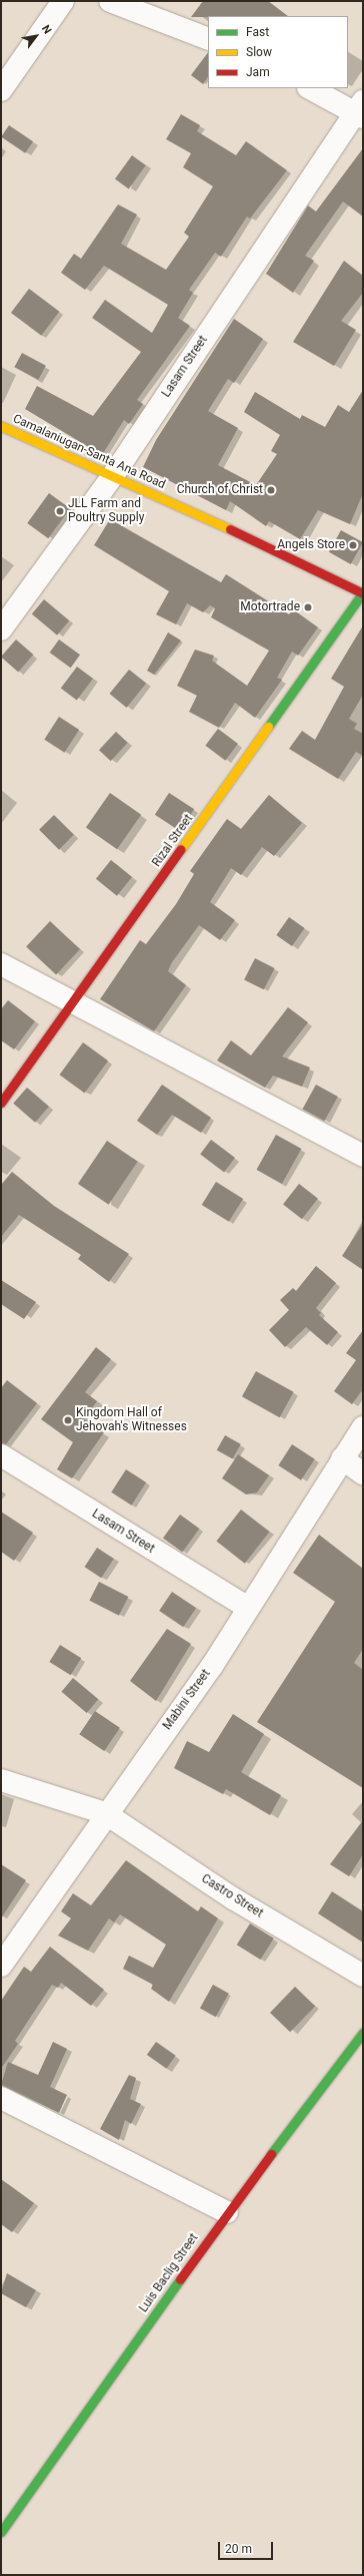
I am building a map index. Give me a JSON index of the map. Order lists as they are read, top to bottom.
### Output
{
  "streets": {
    "street": [
      "Lasam Street",
      "Camalaniugan-Santa Ana Road",
      "Rizal Street",
      "Mabini Street",
      "Castro Street",
      "Luis Baclig Street"
    ]
  },
  "crossings": [
    ["Lasam Street", "Camalaniugan-Santa Ana Road"],
    ["Lasam Street", "Mabini Street"],
    ["Camalaniugan-Santa Ana Road", "Rizal Street"],
    ["Mabini Street", "Castro Street"]
  ],
  "places": [
    "Church of Christ",
    "JLL Farm and Poultry Supply",
    "Angels Store",
    "Motortrade",
    "Kingdom Hall of Jehovah's Witnesses"
  ],
  "legend": ["Fast", "Slow", "Jam"],
  "scale_bar": "20 m",
  "north": "top right"
}
